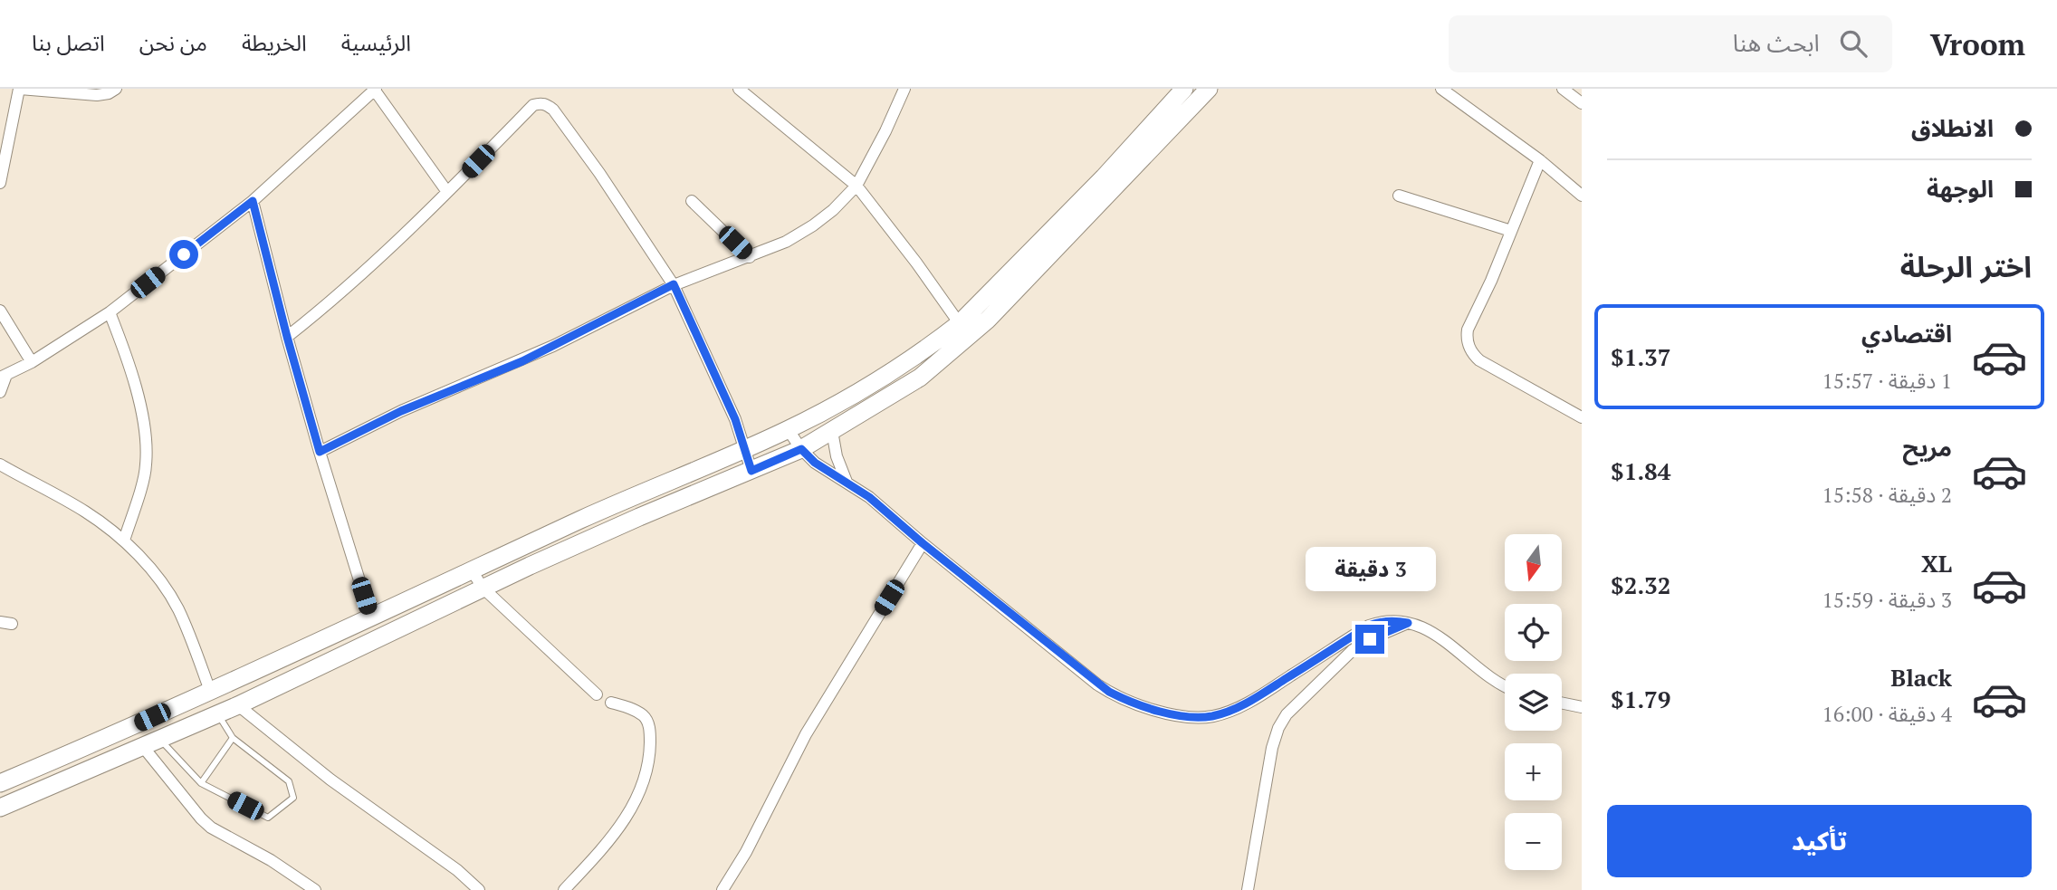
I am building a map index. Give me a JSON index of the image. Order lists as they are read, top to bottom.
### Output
{
  "north": "bottom",
  "page": {
    "header": "Vroom",
    "search": "ابحث هنا",
    "nav": [
      "الرئيسية",
      "الخريطة",
      "من نحن",
      "اتصل بنا"
    ],
    "banner": ["الانطلاق", "الوجهة"],
    "heading": "اختر الرحلة",
    "list": [
      {
        "name": "اقتصادي",
        "note": "1 دقيقة · 15:57",
        "value": "$1.37"
      },
      {
        "name": "مريح",
        "note": "2 دقيقة · 15:58",
        "value": "$1.84"
      },
      {
        "name": "XL",
        "note": "3 دقيقة · 15:59",
        "value": "$2.32"
      },
      {
        "name": "Black",
        "note": "4 دقيقة · 16:00",
        "value": "$1.79"
      }
    ],
    "map_buttons": ["+", "−"],
    "bubble": "3 دقيقة",
    "buttons": "تأكيد"
  }
}
